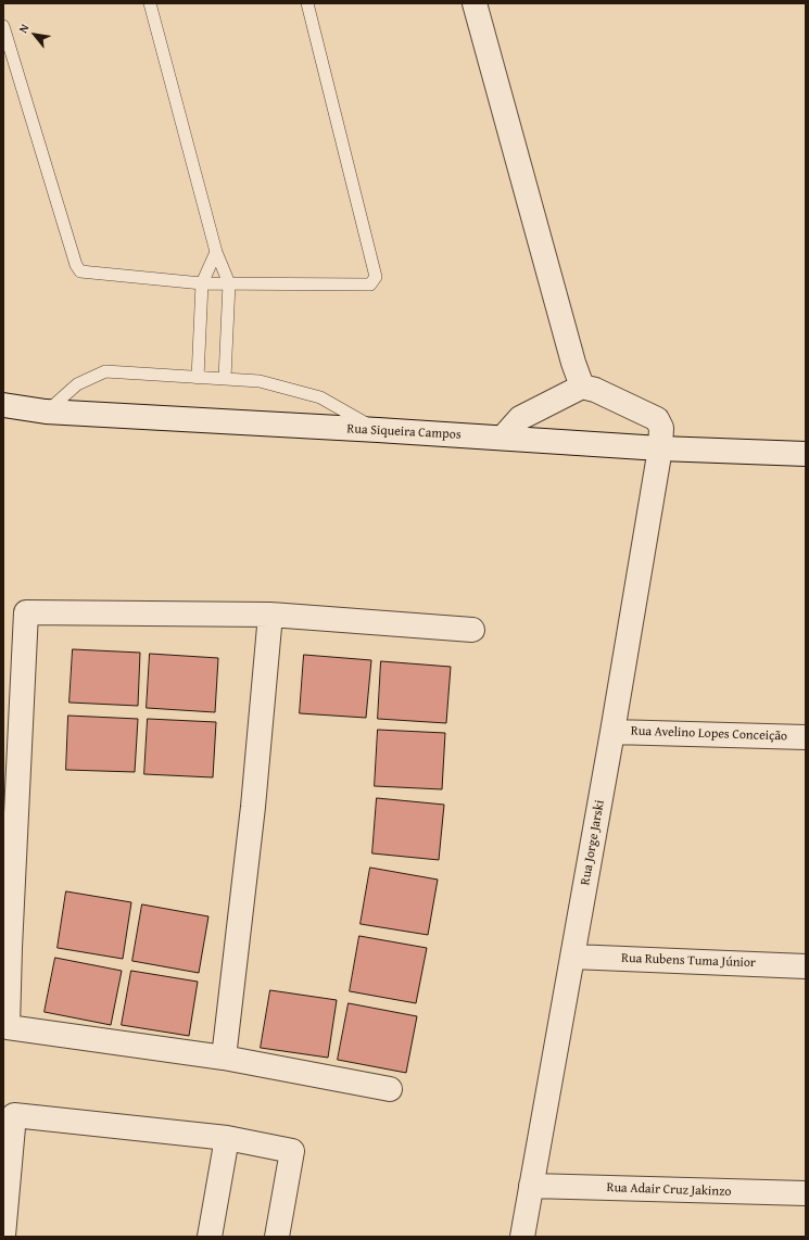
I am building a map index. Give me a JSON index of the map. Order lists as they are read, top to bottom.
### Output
{
  "streets": {
    "street": [
      "Rua Siqueira Campos",
      "Rua Avelino Lopes Conceição",
      "Rua Jorge Jarski",
      "Rua Rubens Tuma Júnior",
      "Rua Adair Cruz Jakinzo"
    ]
  },
  "crossings": [
    ["Rua Siqueira Campos", "Rua Jorge Jarski"],
    ["Rua Avelino Lopes Conceição", "Rua Jorge Jarski"],
    ["Rua Jorge Jarski", "Rua Rubens Tuma Júnior"],
    ["Rua Jorge Jarski", "Rua Adair Cruz Jakinzo"]
  ],
  "north": "top left"
}
